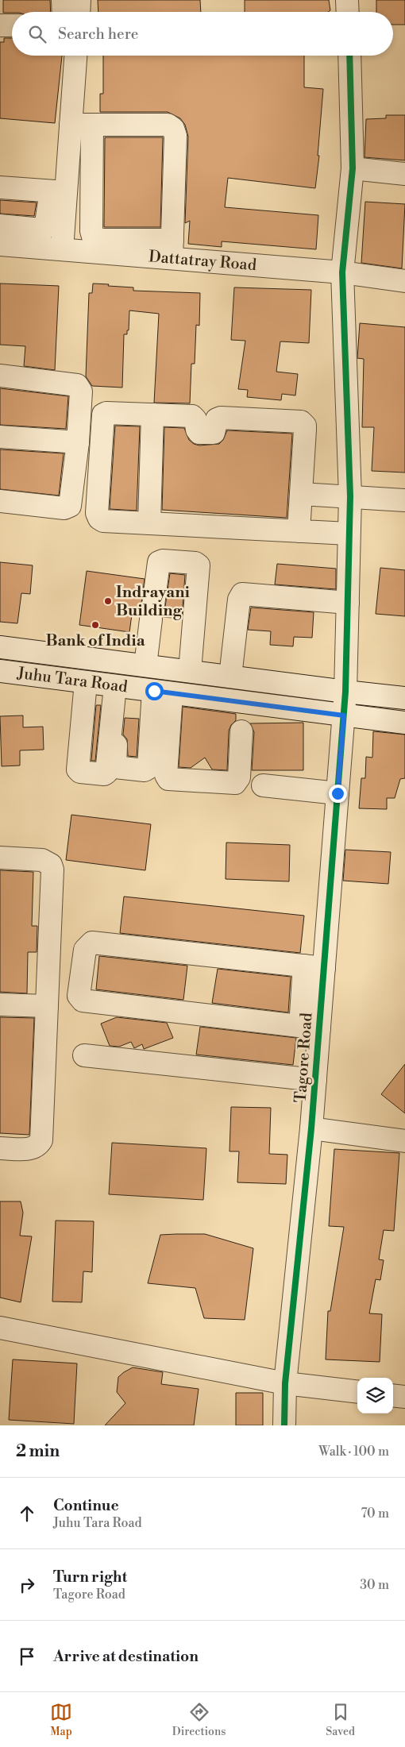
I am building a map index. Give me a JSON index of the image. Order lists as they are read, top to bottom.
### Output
{
  "streets": {
    "street": ["Dattatray Road", "Juhu Tara Road", "Tagore Road"]
  },
  "crossings": [
    ["Dattatray Road", "Tagore Road"],
    ["Juhu Tara Road", "Tagore Road"]
  ],
  "places": ["Indrayani Building", "Bank of India"],
  "page": {
    "search": "Search here",
    "heading": ["2 min", "Walk · 100 m"],
    "list": [
      ["Continue", "Juhu Tara Road", "70 m"],
      ["Turn right", "Tagore Road", "30 m"],
      "Arrive at destination"
    ],
    "nav": ["Map", "Directions", "Saved"]
  }
}
